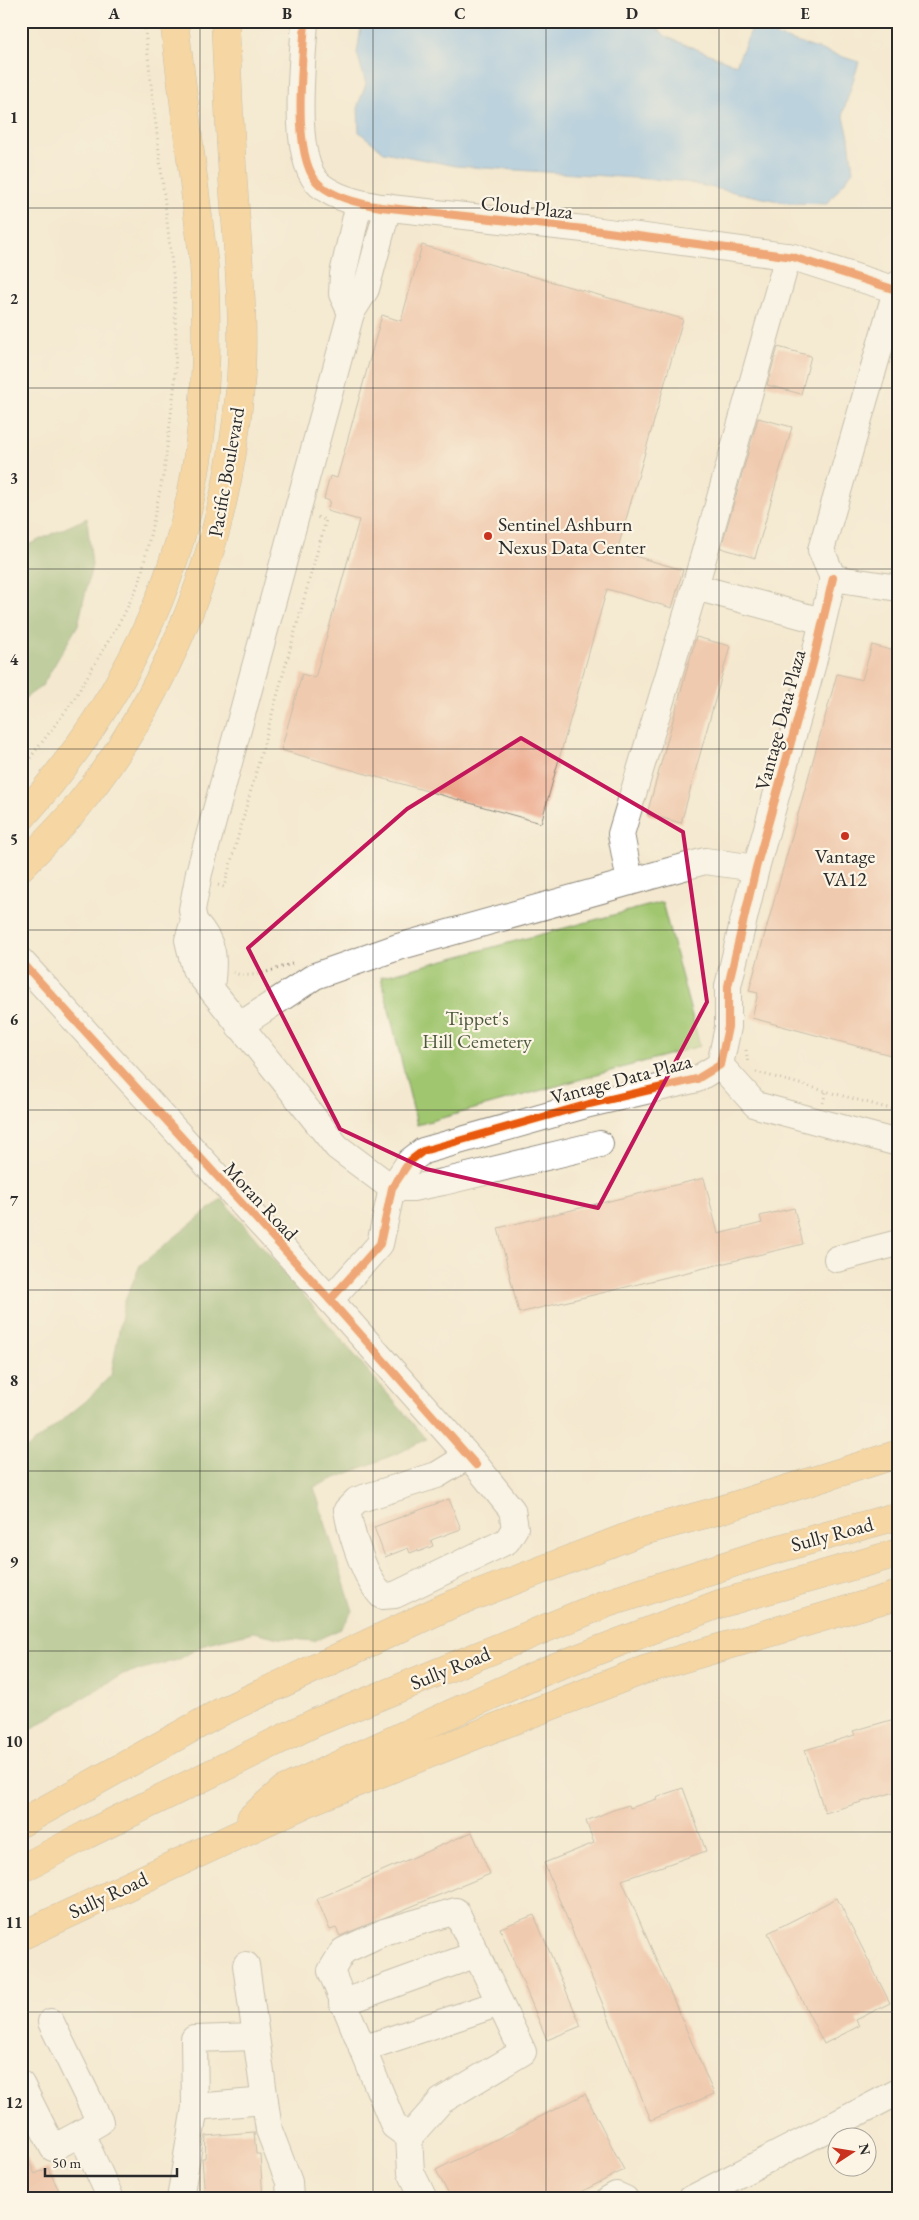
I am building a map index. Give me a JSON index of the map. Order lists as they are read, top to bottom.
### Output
{
  "streets": {
    "main road": ["Pacific Boulevard", "Sully Road"],
    "street": ["Cloud Plaza", "Vantage Data Plaza", "Moran Road"]
  },
  "crossings": [
    ["Vantage Data Plaza", "Moran Road"]
  ],
  "parks": ["Tippet's Hill Cemetery"],
  "places": ["Sentinel Ashburn Nexus Data Center", "Vantage VA12"],
  "scale_bar": "50 m",
  "north": "right",
  "grid": {
    "columns": [
      "A",
      "B",
      "C",
      "D",
      "E"
    ],
    "rows": [
      "1",
      "2",
      "3",
      "4",
      "5",
      "6",
      "7",
      "8",
      "9",
      "10",
      "11",
      "12"
    ]
  }
}
